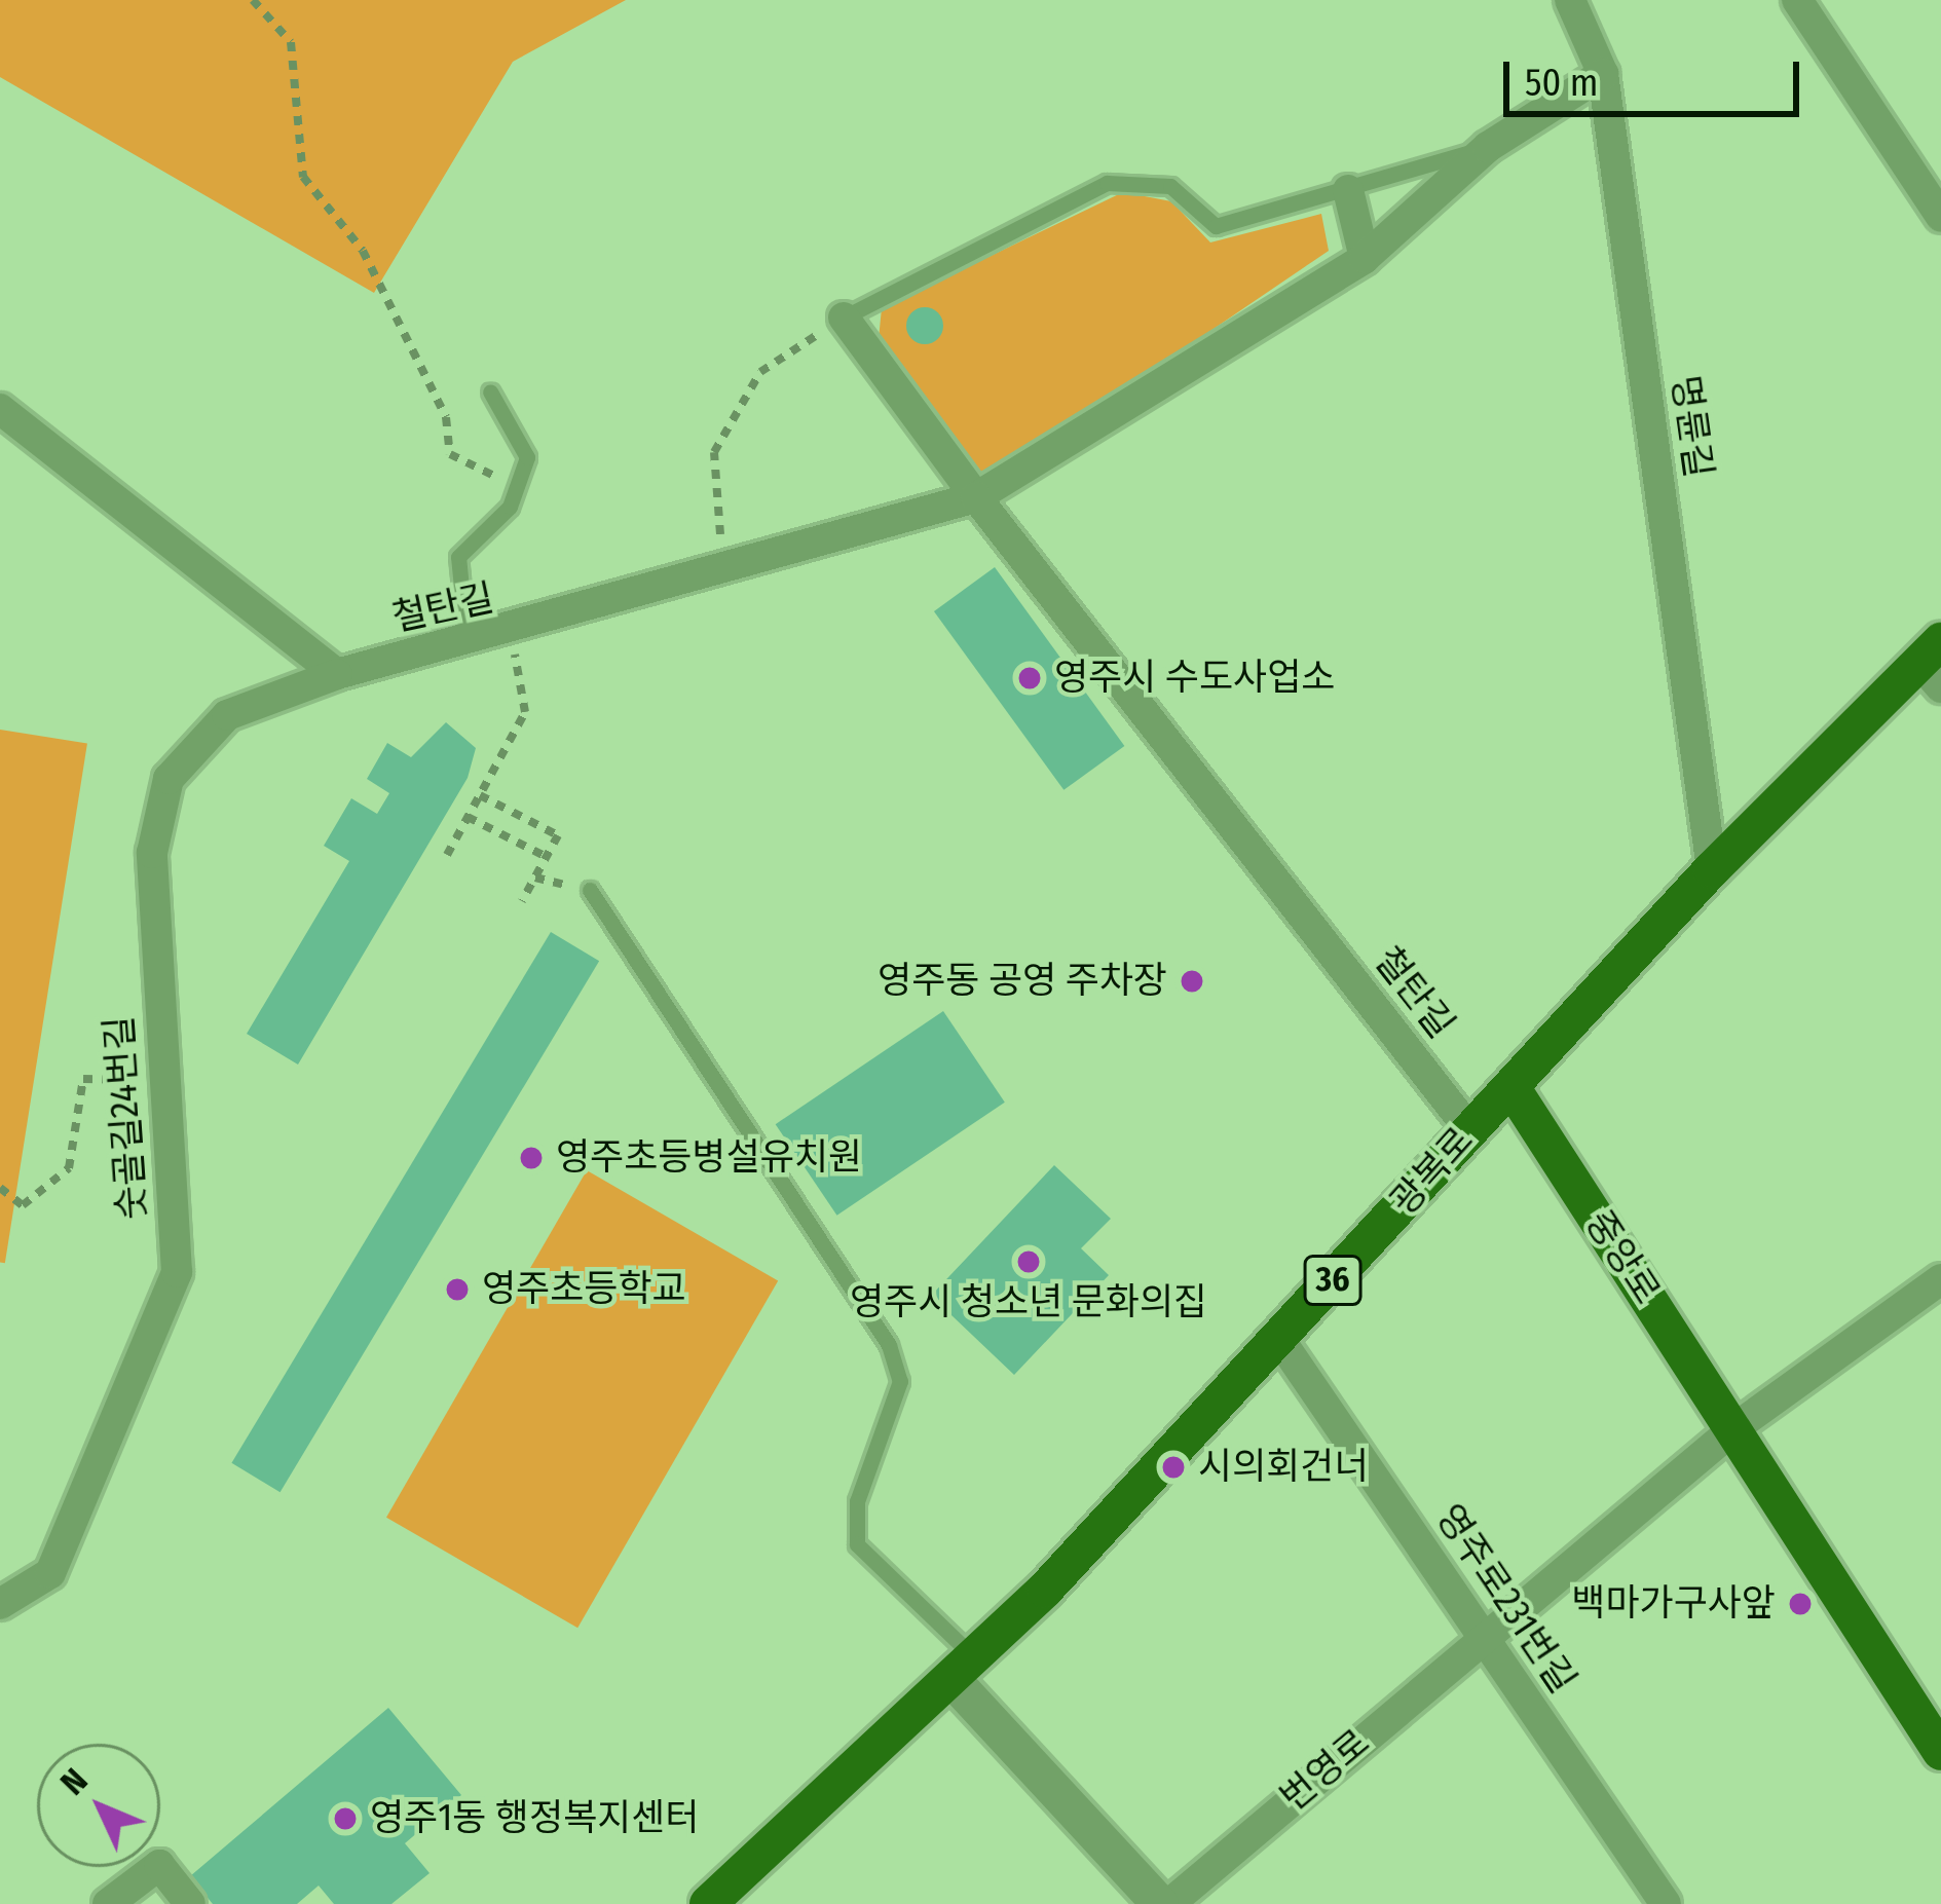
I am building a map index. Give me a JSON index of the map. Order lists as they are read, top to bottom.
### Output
{
  "streets": {
    "main road": ["광복로", "중앙로", "36"],
    "street": [
      "명륜길",
      "철탄길",
      "숫골길24번길",
      "영주로231번길",
      "번영로"
    ]
  },
  "crossings": [
    ["명륜길", "광복로"],
    ["철탄길", "숫골길24번길"],
    ["철탄길", "광복로"],
    ["광복로", "중앙로"],
    ["광복로", "영주로231번길"],
    ["광복로", "번영로"],
    ["영주로231번길", "번영로"]
  ],
  "places": [
    "영주시 수도사업소",
    "영주동 공영 주차장",
    "영주초등병설유치원",
    "영주시 청소년 문화의집",
    "영주초등학교",
    "시의회건너",
    "백마가구사앞",
    "영주1동 행정복지센터"
  ],
  "scale_bar": "50 m",
  "north": "top left"
}
